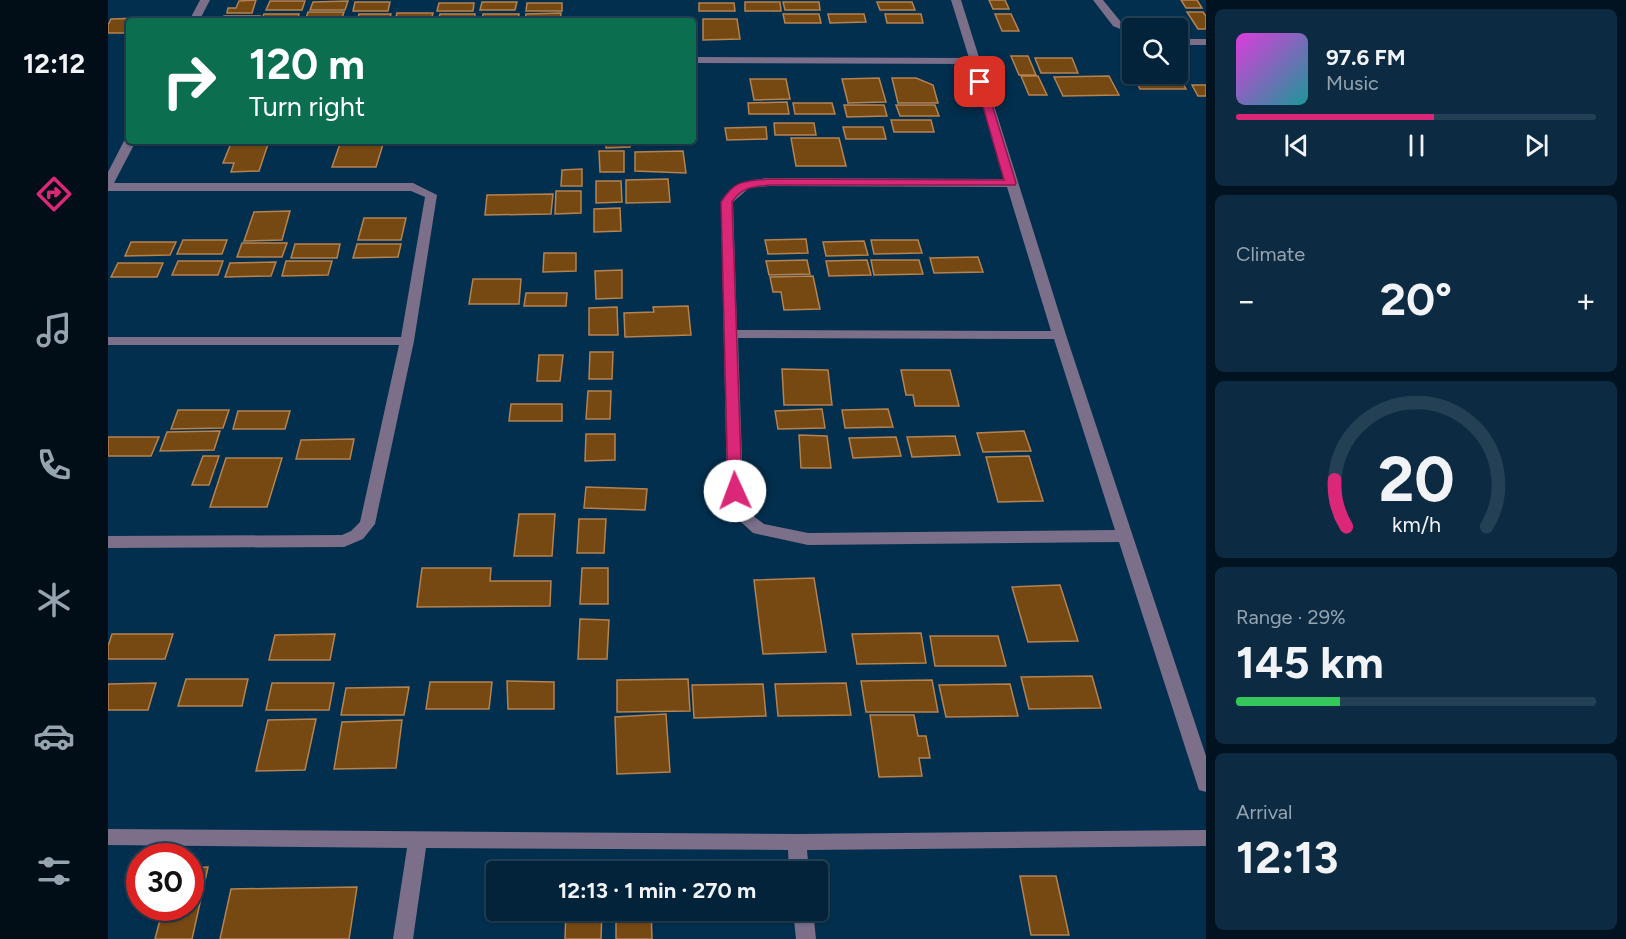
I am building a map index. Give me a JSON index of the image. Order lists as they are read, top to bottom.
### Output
{
  "page": {
    "tabs": "12:12",
    "turn": ["120 m", "Turn right"],
    "song": ["97.6 FM", "Music"],
    "tile": [
      "Climate",
      ["Range · 29%", "145 km"],
      ["Arrival", "12:13"]
    ],
    "heat": ["−", "20°", "+"],
    "limit": "30",
    "trip": "12:13 · 1 min · 270 m",
    "gauge": ["20", "km/h"]
  }
}
